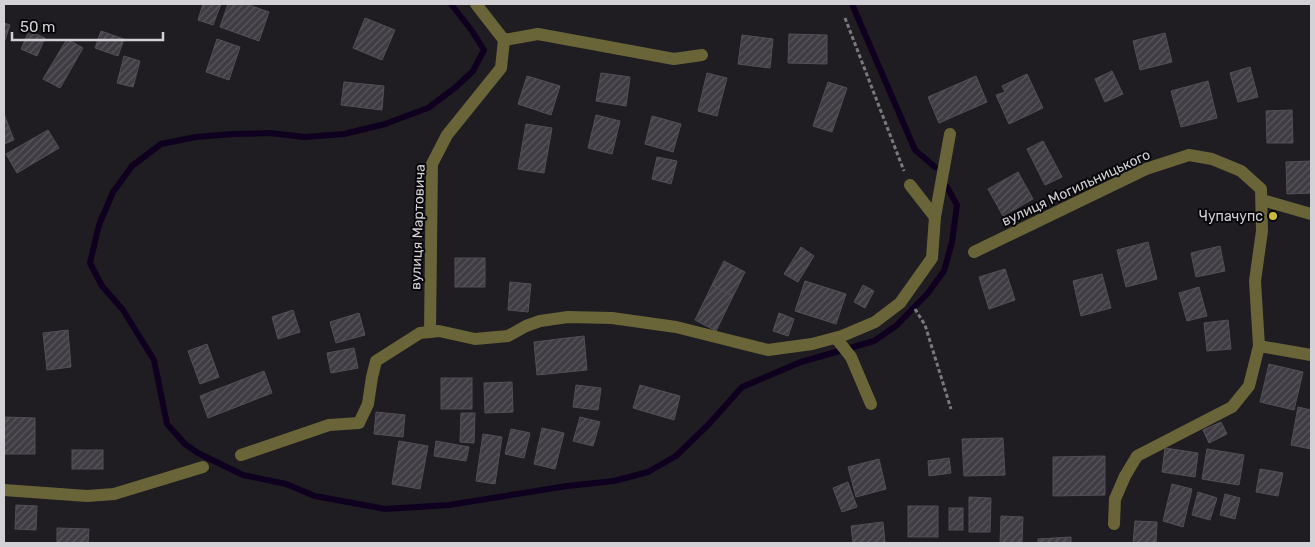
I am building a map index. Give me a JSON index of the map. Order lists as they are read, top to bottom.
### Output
{
  "streets": {
    "street": ["вулиця Могильницького", "вулиця Мартовича"]
  },
  "places": ["Чупачупс"],
  "scale_bar": "50 m"
}
